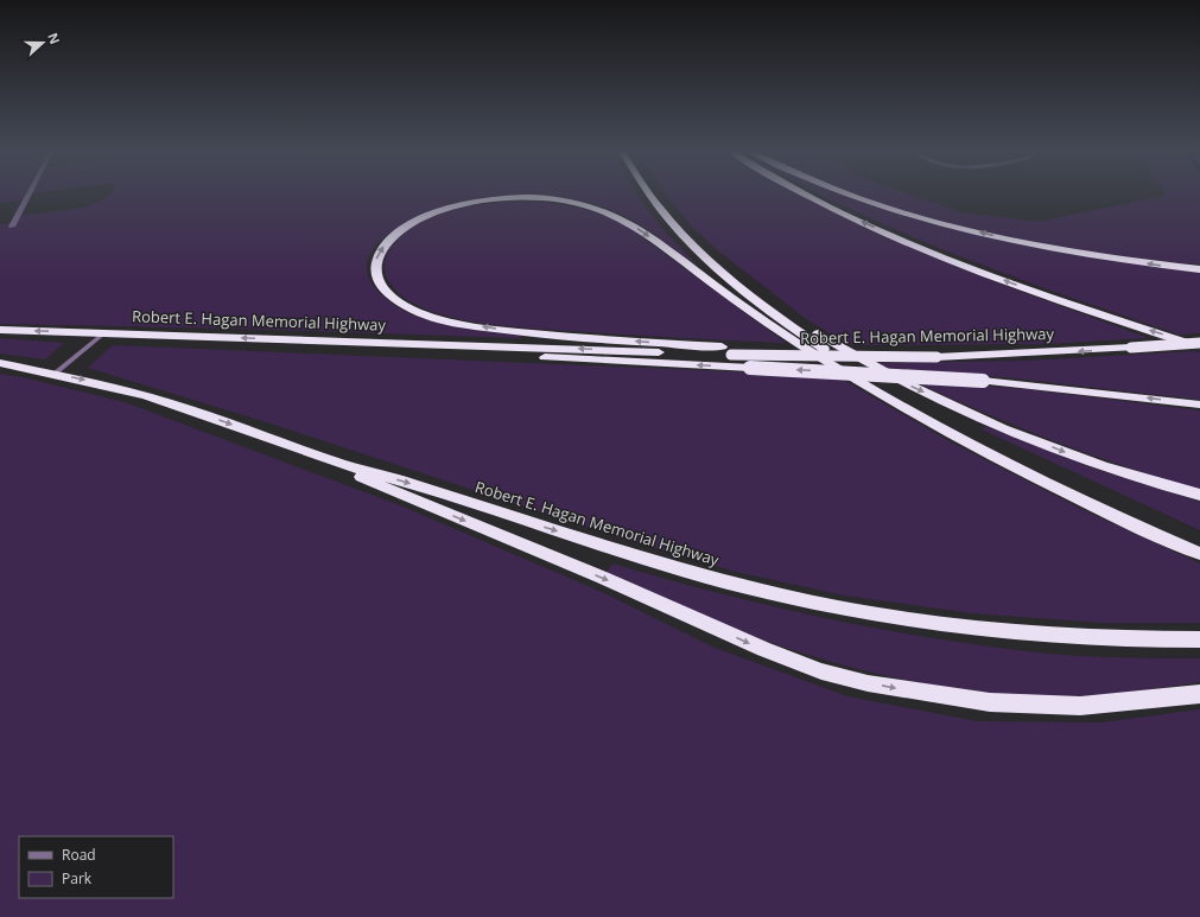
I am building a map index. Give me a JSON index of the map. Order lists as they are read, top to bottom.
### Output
{
  "streets": {
    "highway": ["Robert E. Hagan Memorial Highway"]
  },
  "legend": ["Road", "Park"],
  "north": "right"
}
